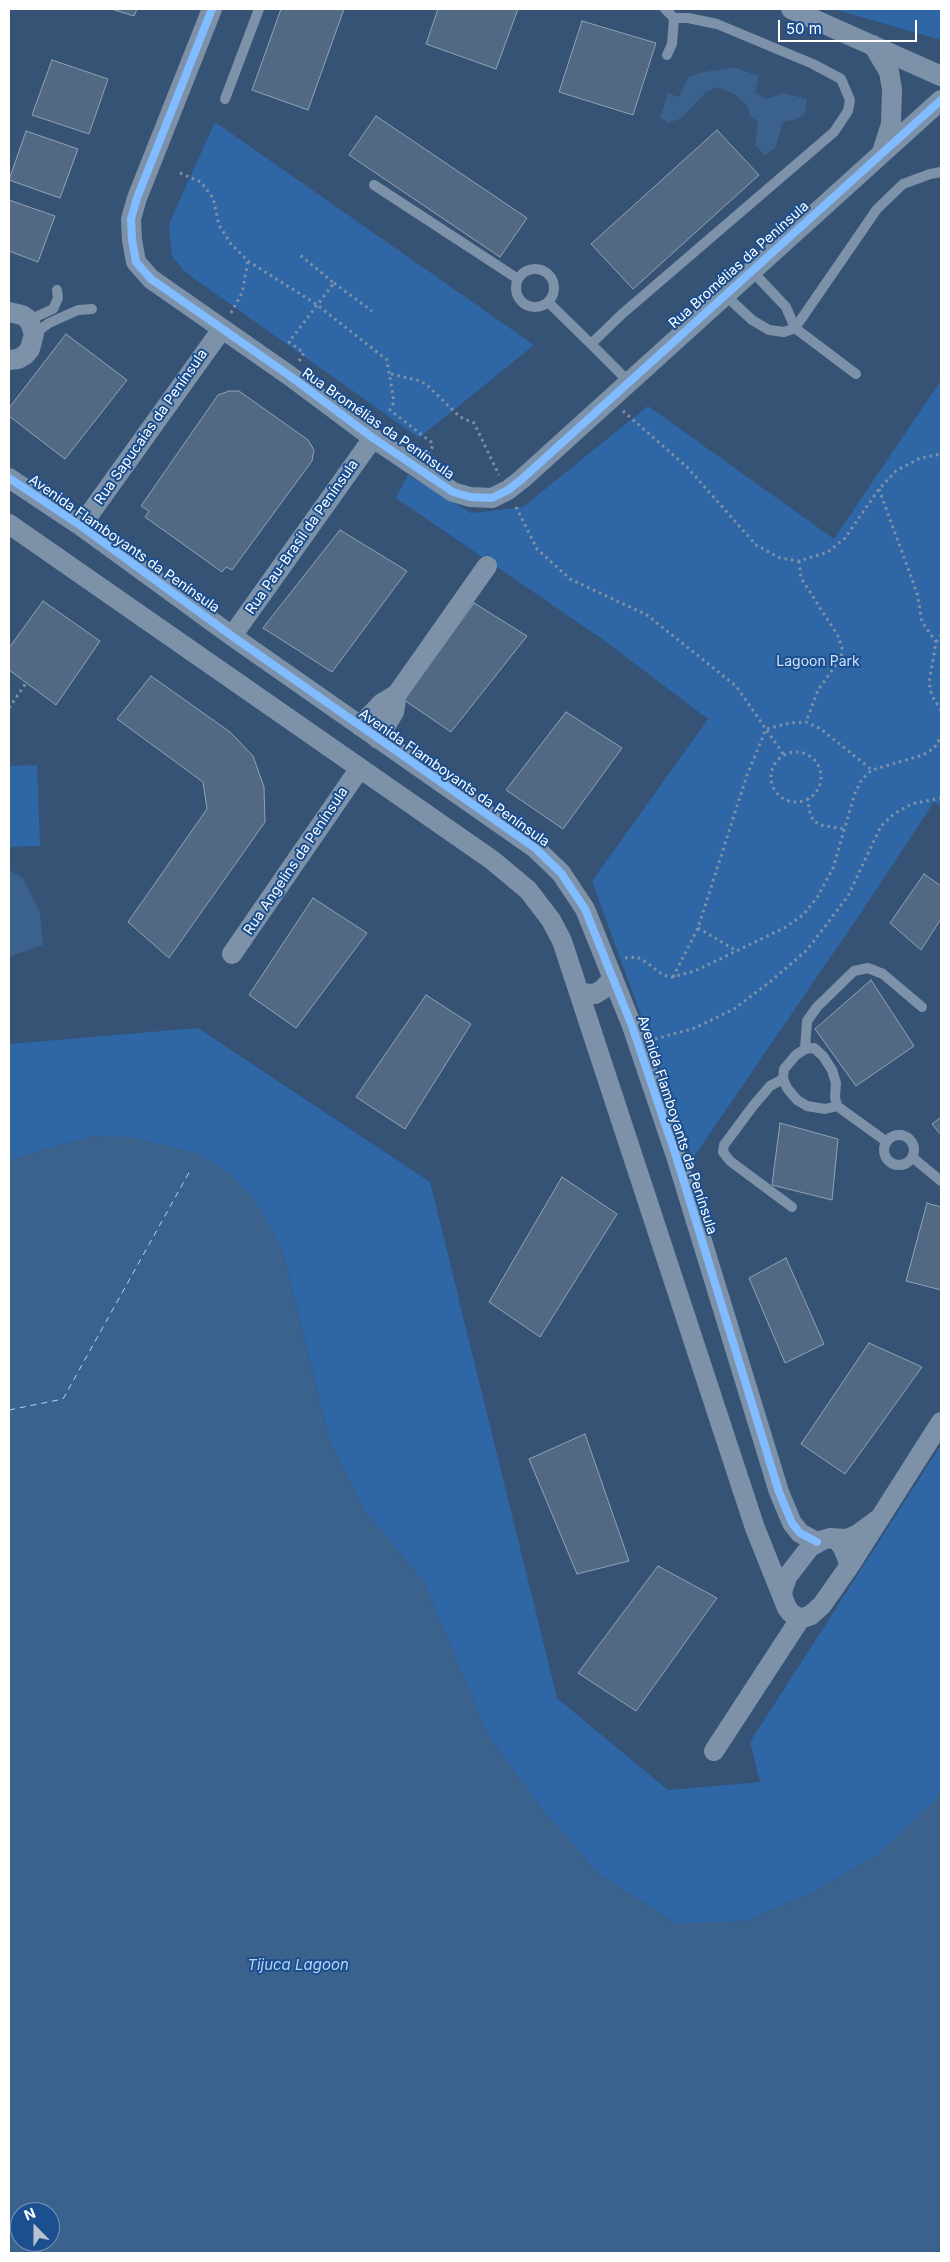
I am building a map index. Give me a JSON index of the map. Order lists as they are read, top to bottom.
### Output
{
  "streets": {
    "street": [
      "Rua Bromélias da Península",
      "Rua Sapucaias da Península",
      "Rua Pau-Brasil da Península",
      "Avenida Flamboyants da Península",
      "Rua Angelins da Península"
    ]
  },
  "crossings": [
    ["Rua Bromélias da Península", "Rua Sapucaias da Península"],
    ["Rua Bromélias da Península", "Rua Pau-Brasil da Península"],
    ["Rua Sapucaias da Península", "Avenida Flamboyants da Península"],
    ["Rua Pau-Brasil da Península", "Avenida Flamboyants da Península"]
  ],
  "water": ["Tijuca Lagoon"],
  "parks": ["Lagoon Park"],
  "scale_bar": "50 m",
  "north": "top"
}
